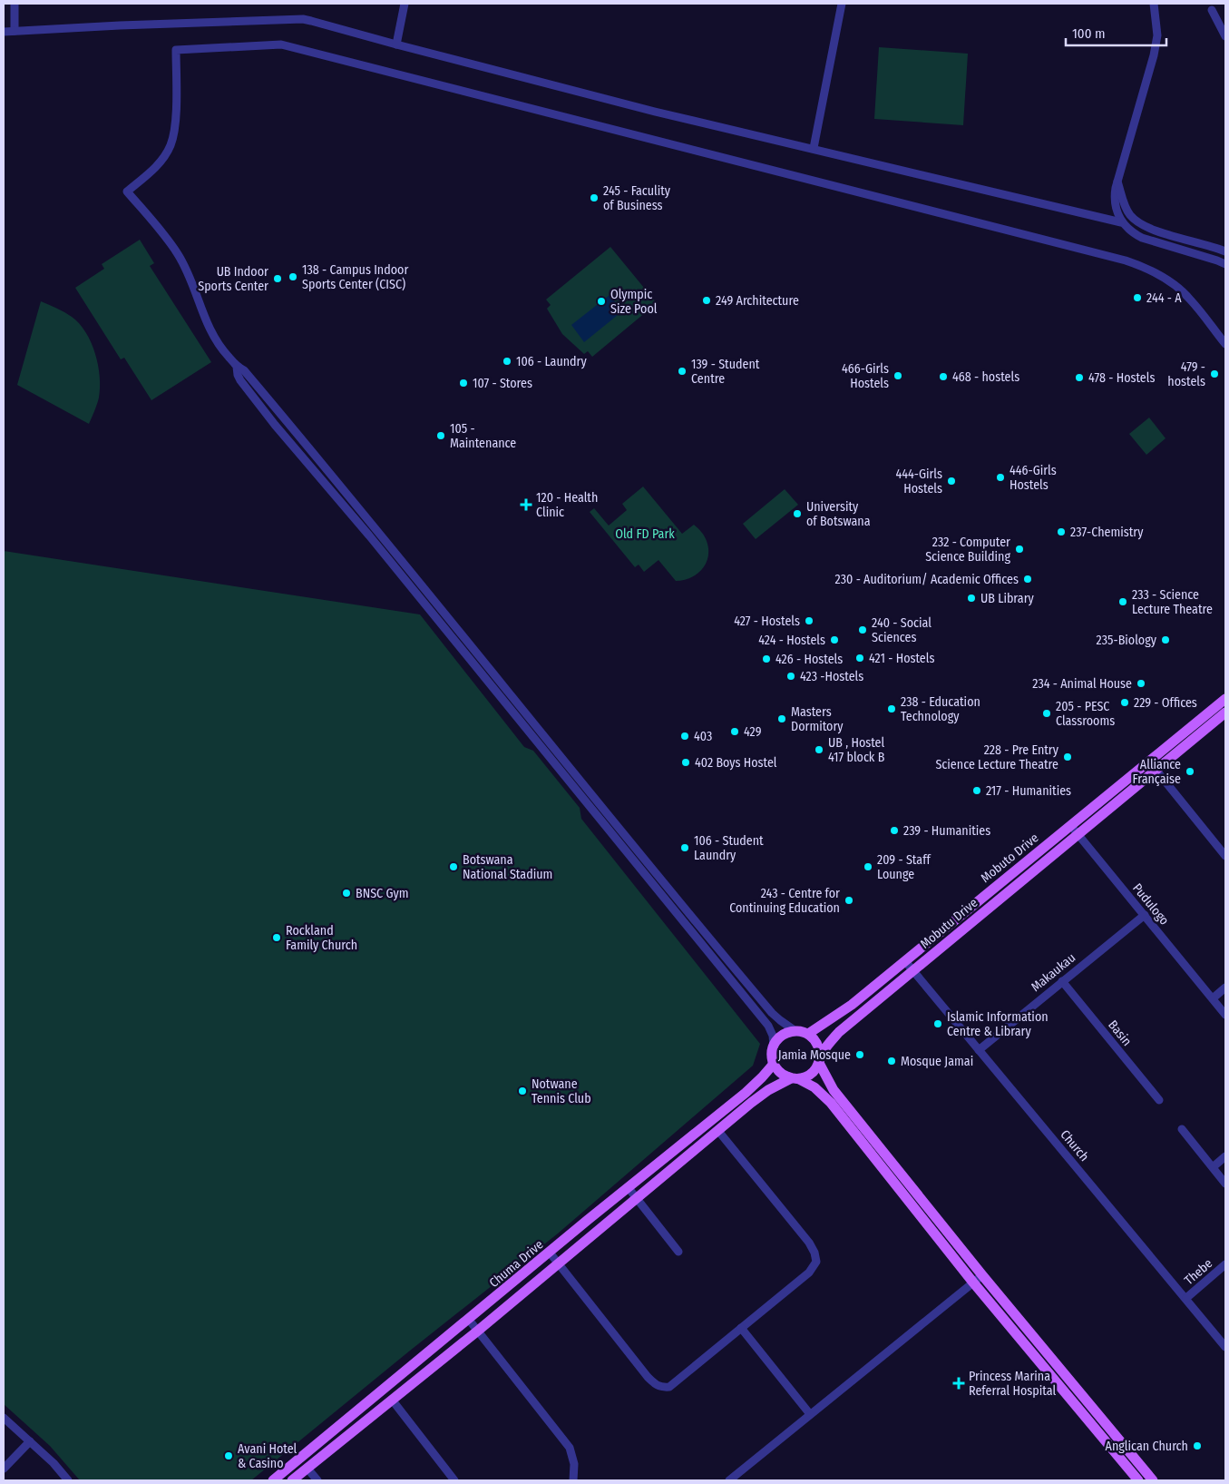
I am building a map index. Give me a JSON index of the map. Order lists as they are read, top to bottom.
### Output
{
  "streets": {
    "main road": ["Mobuto Drive", "Mobutu Drive", "Chuma Drive"],
    "street": [
      "Pudulogo",
      "Makaukau",
      "Basin",
      "Church",
      "Thebe"
    ]
  },
  "crossings": [
    ["Mobuto Drive", "Pudulogo"],
    ["Mobuto Drive", "Mobutu Drive"],
    ["Mobuto Drive", "Church"],
    ["Mobuto Drive", "Chuma Drive"],
    ["Pudulogo", "Mobutu Drive"],
    ["Pudulogo", "Makaukau"],
    ["Mobutu Drive", "Church"],
    ["Mobutu Drive", "Chuma Drive"],
    ["Makaukau", "Basin"],
    ["Makaukau", "Church"],
    ["Church", "Thebe"]
  ],
  "parks": ["Old FD Park"],
  "places": {
    "other": [
      "245 - Faculity of Business",
      "138 - Campus Indoor Sports Center (CISC)",
      "UB Indoor Sports Center",
      "244 - A",
      "249 Architecture",
      "Olympic Size Pool",
      "106 - Laundry",
      "139 - Student Centre",
      "479 - hostels",
      "466-Girls Hostels",
      "468 - hostels",
      "478 - Hostels",
      "107 - Stores",
      "105 - Maintenance",
      "446-Girls Hostels",
      "444-Girls Hostels",
      "University of Botswana",
      "237-Chemistry",
      "232 - Computer Science Building",
      "230 - Auditorium/ Academic Offices",
      "UB Library",
      "233 - Science Lecture Theatre",
      "427 - Hostels",
      "240 - Social Sciences",
      "424 - Hostels",
      "235-Biology",
      "421 - Hostels",
      "426 - Hostels",
      "423 -Hostels",
      "234 - Animal House",
      "229 - Offices",
      "238 - Education Technology",
      "205 - PESC Classrooms",
      "Masters Dormitory",
      "429",
      "403",
      "UB , Hostel 417 block B",
      "228 - Pre Entry Science Lecture Theatre",
      "402 Boys Hostel",
      "Alliance Française",
      "217 - Humanities",
      "239 - Humanities",
      "106 - Student Laundry",
      "Botswana National Stadium",
      "209 - Staff Lounge",
      "BNSC Gym",
      "243 - Centre for Continuing Education",
      "Rockland Family Church",
      "Islamic Information Centre & Library",
      "Jamia Mosque",
      "Mosque Jamai",
      "Notwane Tennis Club",
      "Anglican Church",
      "Avani Hotel & Casino"
    ],
    "health": ["120 - Health Clinic", "Princess Marina Referral Hospital"]
  },
  "scale_bar": "100 m"
}
